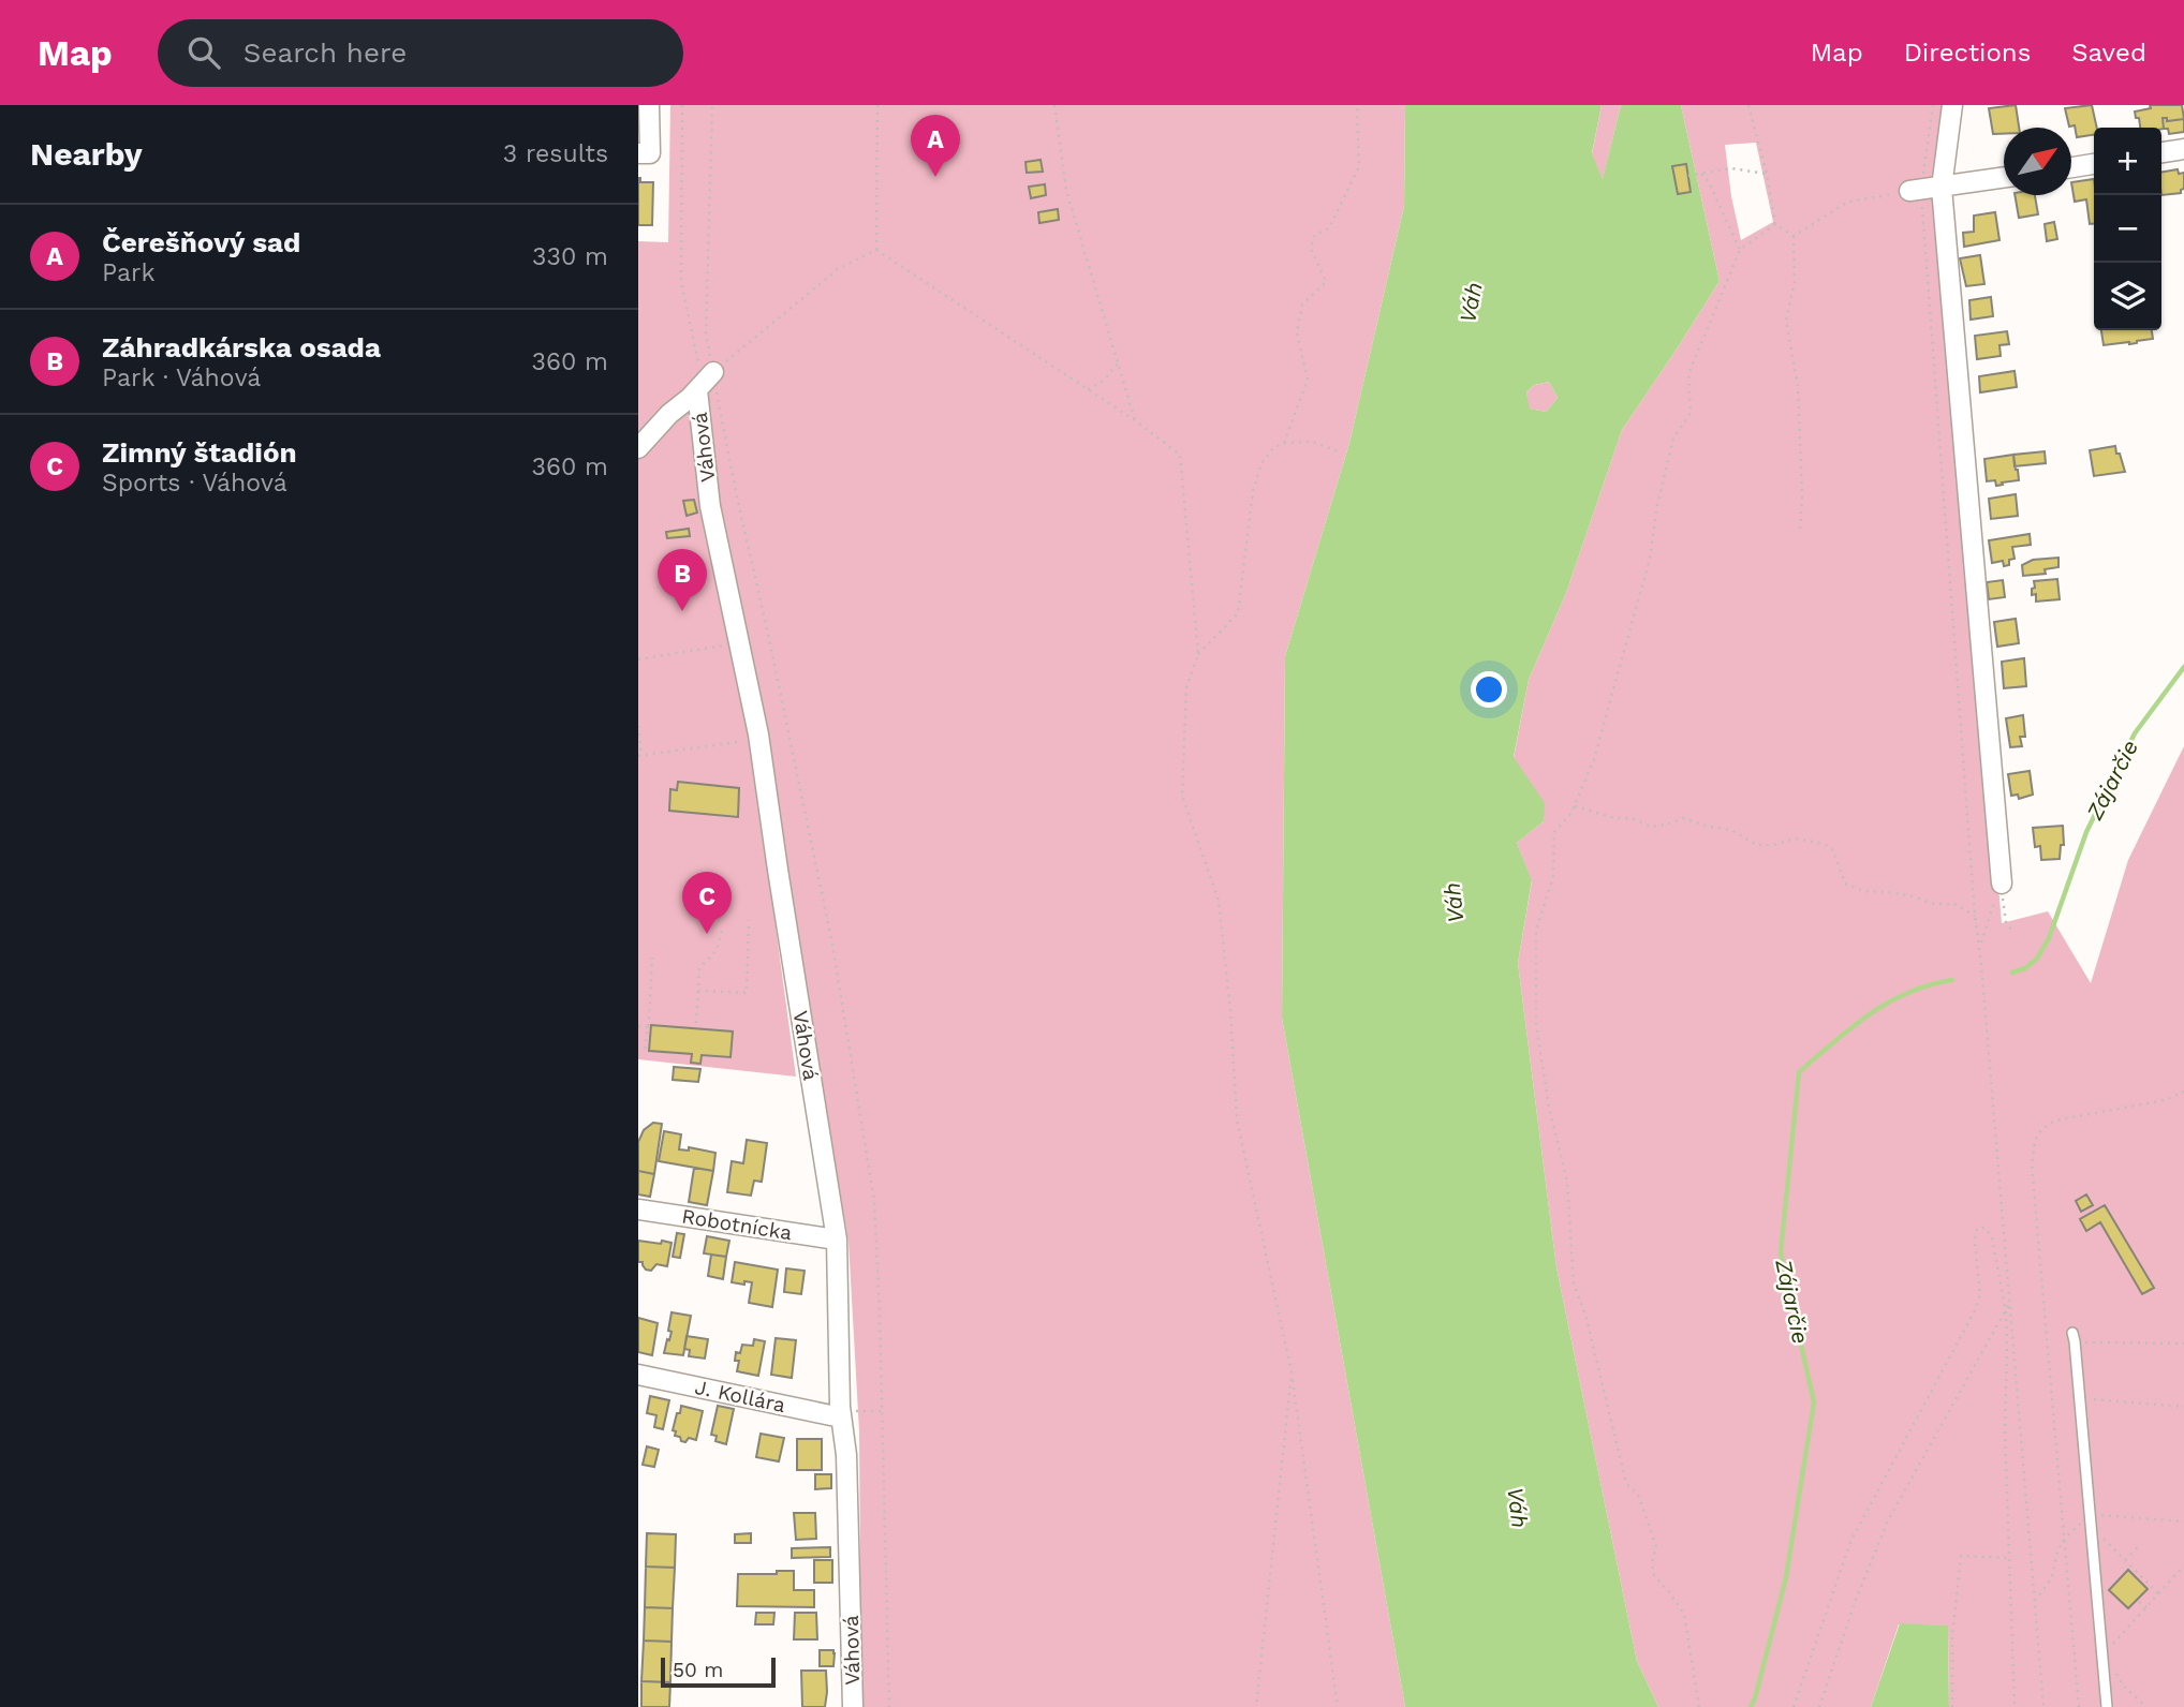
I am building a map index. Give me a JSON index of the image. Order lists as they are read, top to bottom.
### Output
{
  "streets": {
    "street": ["Váhová", "Robotnícka", "J. Kollára"]
  },
  "crossings": [
    ["Váhová", "Robotnícka"],
    ["Váhová", "J. Kollára"]
  ],
  "water": ["Váh", "Zájarčie"],
  "scale_bar": "50 m",
  "north": "top right",
  "page": {
    "header": "Map",
    "search": "Search here",
    "nav": ["Map", "Directions", "Saved"],
    "heading": ["Nearby", "3 results"],
    "pins": ["A", "B", "C"],
    "map_buttons": ["+", "−"],
    "list": [
      {
        "mark": "A",
        "name": "Čerešňový sad",
        "note": "Park",
        "value": "330 m"
      },
      {
        "mark": "B",
        "name": "Záhradkárska osada",
        "note": "Park · Váhová",
        "value": "360 m"
      },
      {
        "mark": "C",
        "name": "Zimný štadión",
        "note": "Sports · Váhová",
        "value": "360 m"
      }
    ],
    "scale": "50 m"
  }
}
